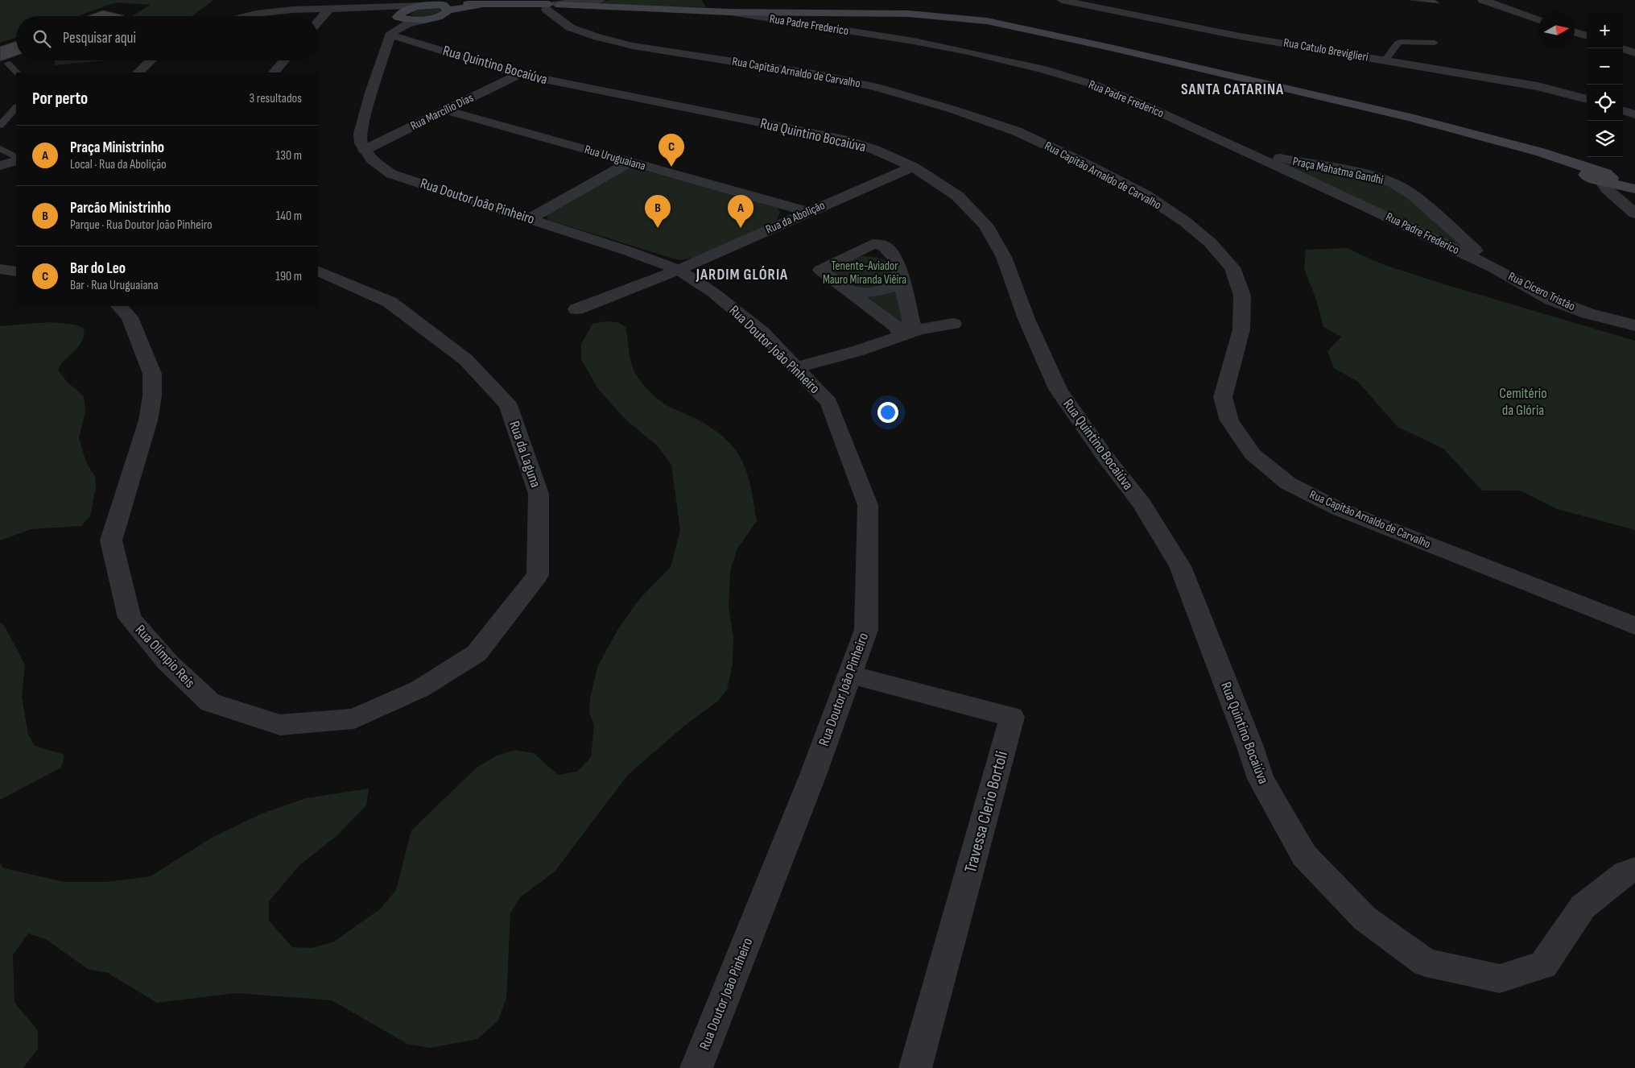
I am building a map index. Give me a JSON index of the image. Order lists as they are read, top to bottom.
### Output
{
  "streets": {
    "street": [
      "Rua Padre Frederico",
      "Rua Catulo Breviglieri",
      "Rua Quintino Bocaiúva",
      "Rua Capitão Arnaldo de Carvalho",
      "Rua Marcílio Dias",
      "Rua Uruguaiana",
      "Praça Mahatma Gandhi",
      "Rua Doutor João Pinheiro",
      "Rua da Abolição",
      "Rua Cícero Tristão",
      "Rua da Laguna",
      "Rua Olímpio Reis",
      "Travessa Clerio Bortoli"
    ]
  },
  "crossings": [
    ["Rua Padre Frederico", "Praça Mahatma Gandhi"],
    ["Rua Padre Frederico", "Rua Cícero Tristão"],
    ["Rua Quintino Bocaiúva", "Rua Marcílio Dias"],
    ["Rua Quintino Bocaiúva", "Rua da Abolição"],
    ["Rua Marcílio Dias", "Rua Uruguaiana"],
    ["Rua Marcílio Dias", "Rua Doutor João Pinheiro"],
    ["Rua Uruguaiana", "Rua da Abolição"],
    ["Praça Mahatma Gandhi", "Rua Cícero Tristão"],
    ["Rua Doutor João Pinheiro", "Rua da Abolição"],
    ["Rua Doutor João Pinheiro", "Travessa Clerio Bortoli"],
    ["Rua da Laguna", "Rua Olímpio Reis"]
  ],
  "districts": ["SANTA CATARINA", "JARDIM GLÓRIA"],
  "parks": ["Tenente-Aviador Mauro Miranda Viêira", "Cemitério da Glória"],
  "north": "right",
  "page": {
    "map_buttons": ["+", "−"],
    "search": "Pesquisar aqui",
    "heading": ["Por perto", "3 resultados"],
    "list": [
      {
        "mark": "A",
        "name": "Praça Ministrinho",
        "note": "Local · Rua da Abolição",
        "value": "130 m"
      },
      {
        "mark": "B",
        "name": "Parcão Ministrinho",
        "note": "Parque · Rua Doutor João Pinheiro",
        "value": "140 m"
      },
      {
        "mark": "C",
        "name": "Bar do Leo",
        "note": "Bar · Rua Uruguaiana",
        "value": "190 m"
      }
    ],
    "pins": ["C", "A", "B"]
  }
}
